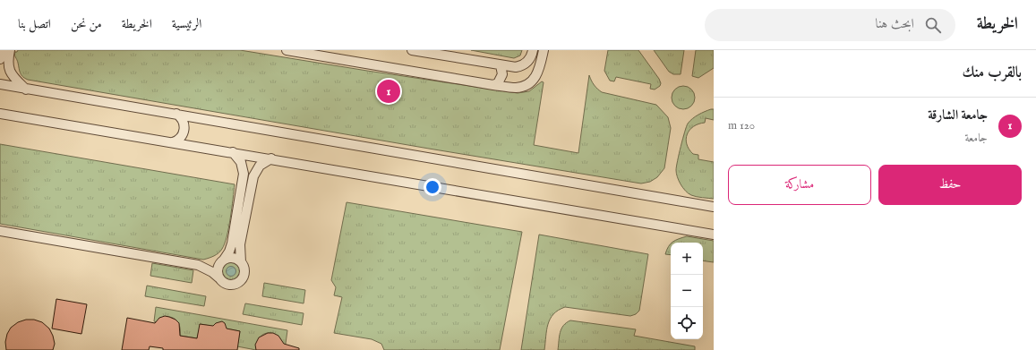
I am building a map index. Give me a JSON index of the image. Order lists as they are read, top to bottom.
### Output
{
  "page": {
    "header": "الخريطة",
    "search": "ابحث هنا",
    "nav": [
      "الرئيسية",
      "الخريطة",
      "من نحن",
      "اتصل بنا"
    ],
    "heading": "بالقرب منك",
    "pins": "1",
    "list": [
      {
        "mark": "1",
        "name": "جامعة الشارقة",
        "note": "جامعة",
        "value": "120 m"
      }
    ],
    "buttons": ["حفظ", "مشاركة"],
    "map_buttons": ["+", "−"]
  }
}
